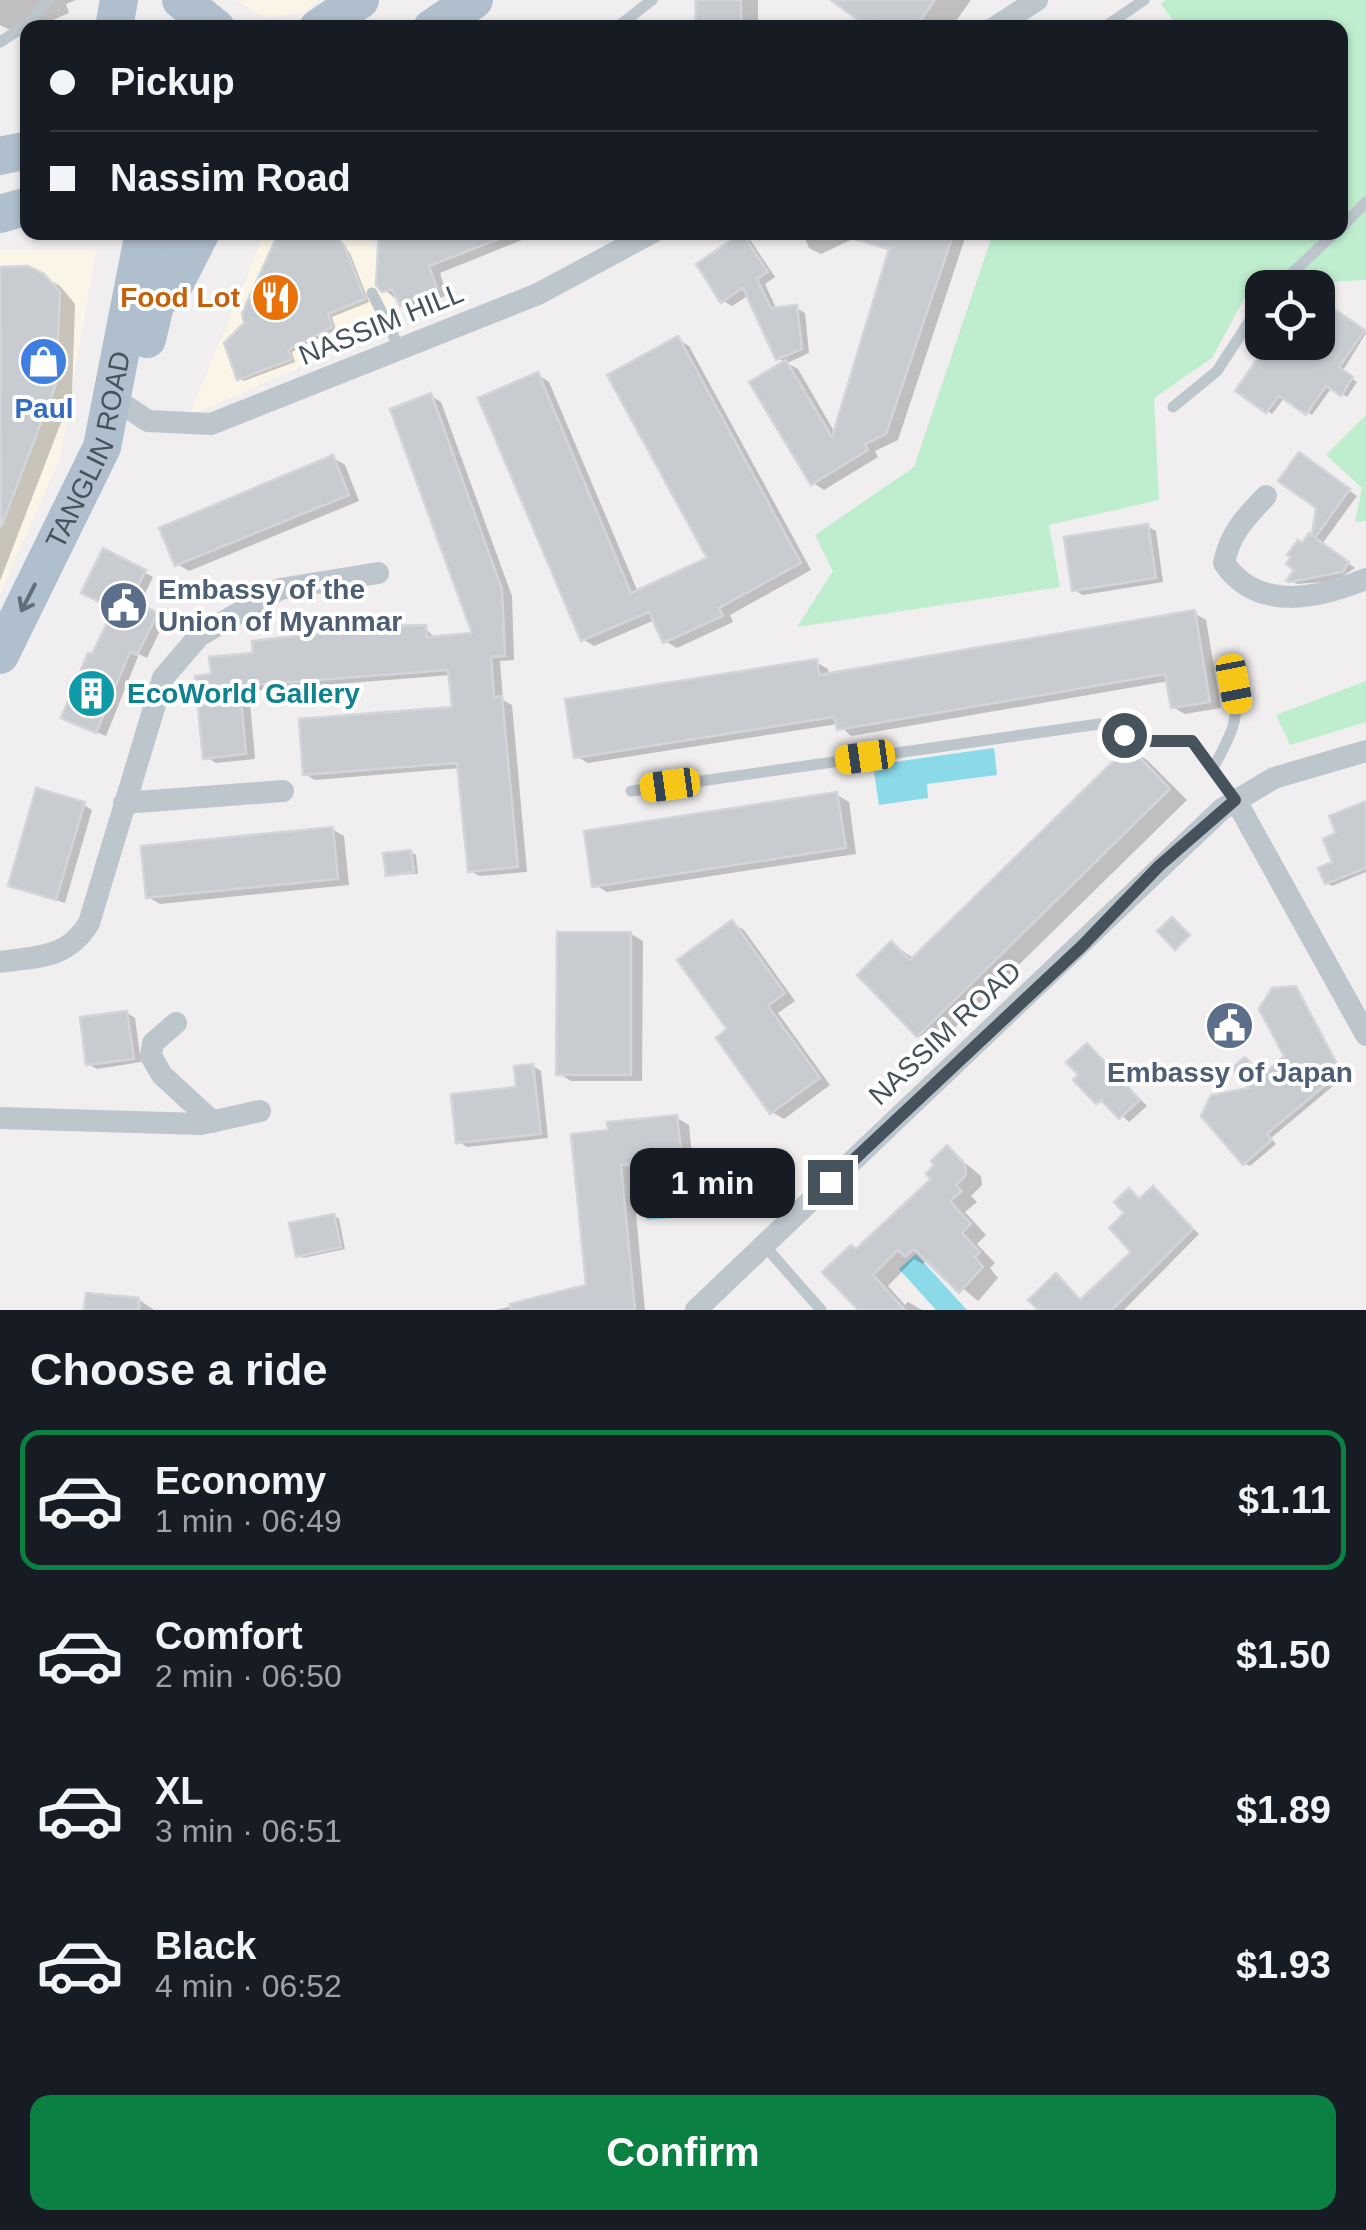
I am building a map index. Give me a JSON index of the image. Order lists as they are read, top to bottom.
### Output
{
  "streets": {
    "main road": ["TANGLIN ROAD"],
    "street": ["NASSIM HILL", "NASSIM ROAD"]
  },
  "one_way": ["TANGLIN ROAD"],
  "places": {
    "restaurant": ["Food Lot"],
    "shop": ["Paul"],
    "public building": ["Embassy of the Union of Myanmar", "Embassy of Japan"],
    "building": ["EcoWorld Gallery"]
  },
  "page": {
    "banner": ["Pickup", "Nassim Road"],
    "bubble": "1 min",
    "heading": "Choose a ride",
    "list": [
      {
        "name": "Economy",
        "note": "1 min · 06:49",
        "value": "$1.11"
      },
      {
        "name": "Comfort",
        "note": "2 min · 06:50",
        "value": "$1.50"
      },
      {
        "name": "XL",
        "note": "3 min · 06:51",
        "value": "$1.89"
      },
      {
        "name": "Black",
        "note": "4 min · 06:52",
        "value": "$1.93"
      }
    ],
    "buttons": "Confirm"
  }
}
